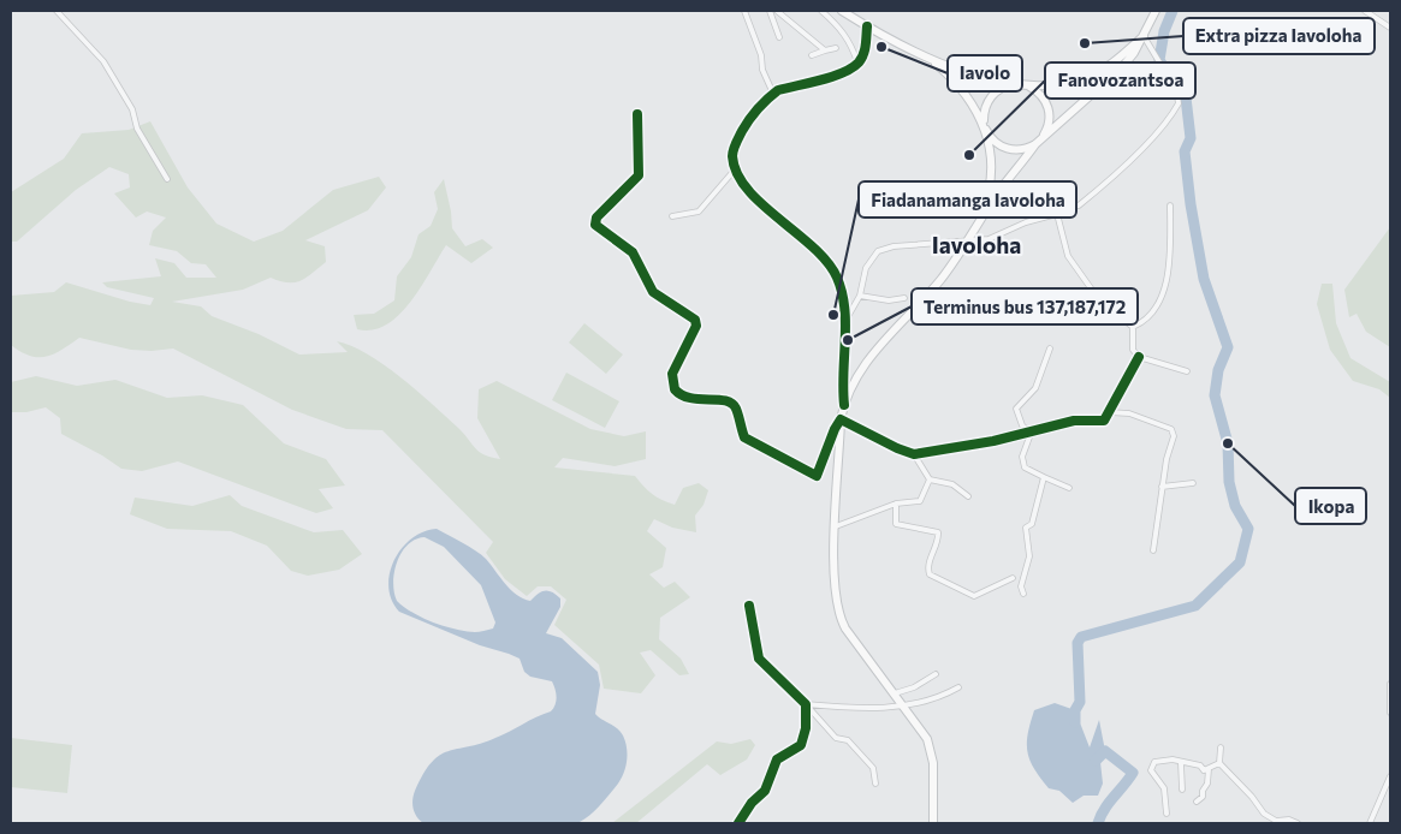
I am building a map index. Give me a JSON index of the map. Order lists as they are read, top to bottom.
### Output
{
  "districts": ["Iavoloha"],
  "places": [
    "Extra pizza Iavoloha",
    "Iavolo",
    "Fanovozantsoa",
    "Fiadanamanga Iavoloha",
    "Terminus bus 137,187,172",
    "Ikopa"
  ]
}
